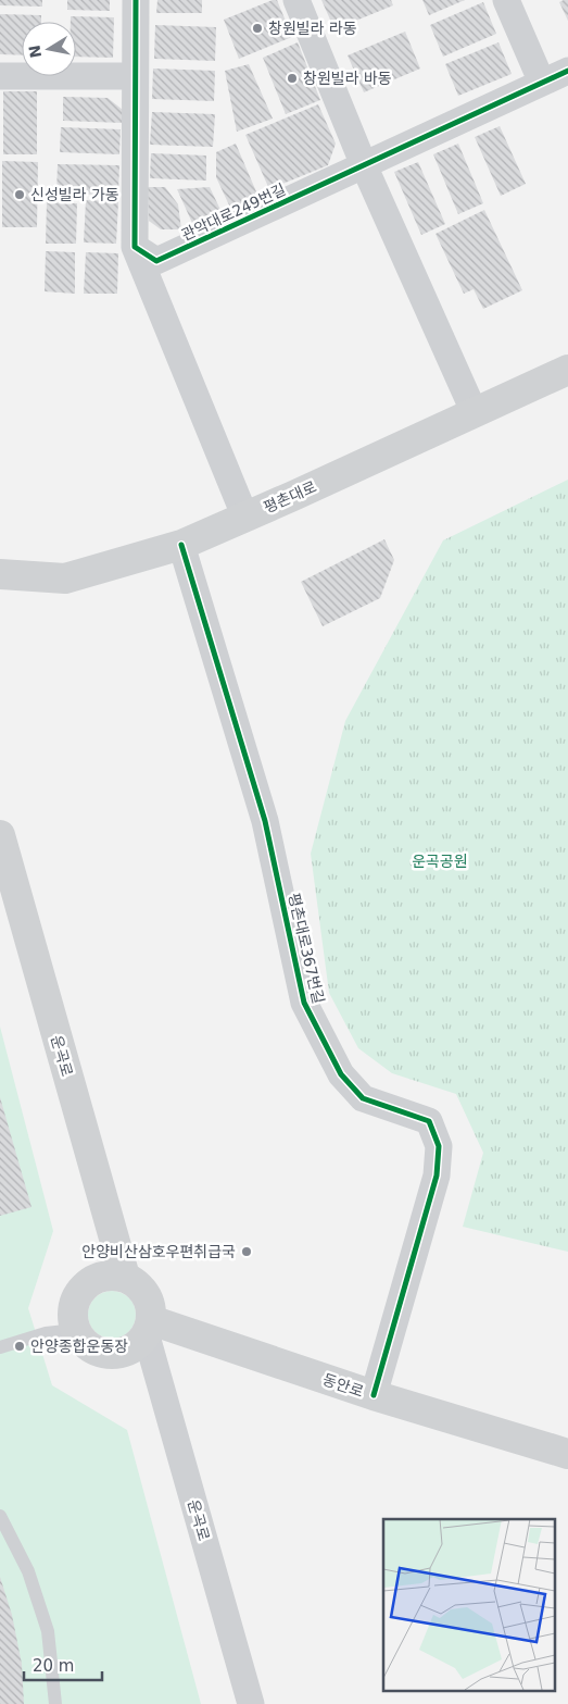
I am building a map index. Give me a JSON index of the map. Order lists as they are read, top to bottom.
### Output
{
  "streets": {
    "street": [
      "관악대로249번길",
      "평촌대로",
      "평촌대로367번길",
      "운곡로",
      "동안로"
    ]
  },
  "crossings": [
    ["평촌대로", "평촌대로367번길"],
    ["평촌대로367번길", "동안로"],
    ["운곡로", "동안로"]
  ],
  "parks": ["운곡공원"],
  "places": [
    "창원빌라 라동",
    "창원빌라 바동",
    "신성빌라 가동",
    "안양비산삼호우편취급국",
    "안양종합운동장"
  ],
  "scale_bar": "20 m",
  "north": "left"
}
